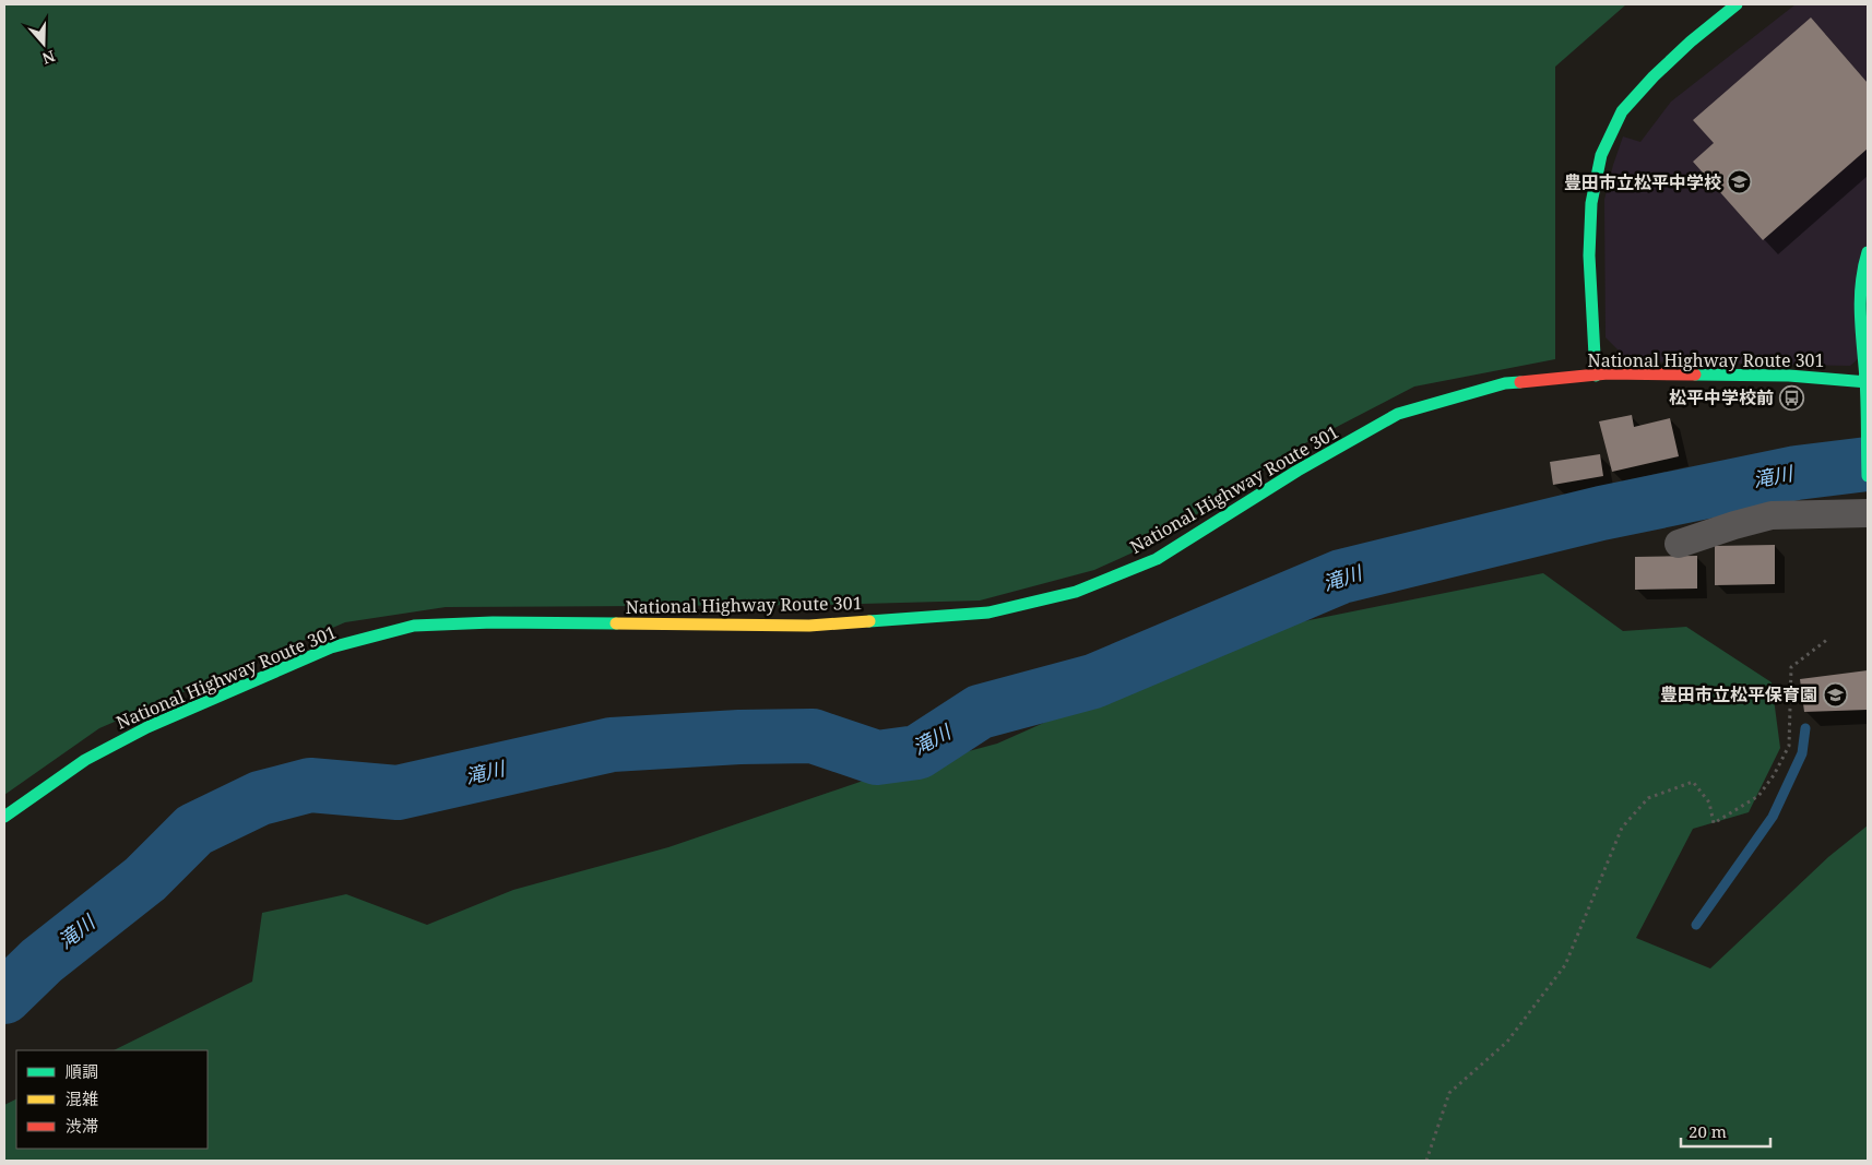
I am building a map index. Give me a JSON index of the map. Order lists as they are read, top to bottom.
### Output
{
  "streets": {
    "main road": ["National Highway Route 301"]
  },
  "water": ["滝川"],
  "places": {
    "school or university": ["豊田市立松平中学校", "豊田市立松平保育園"],
    "bus stop": ["松平中学校前"]
  },
  "legend": ["順調", "混雑", "渋滞"],
  "scale_bar": "20 m",
  "north": "bottom"
}
